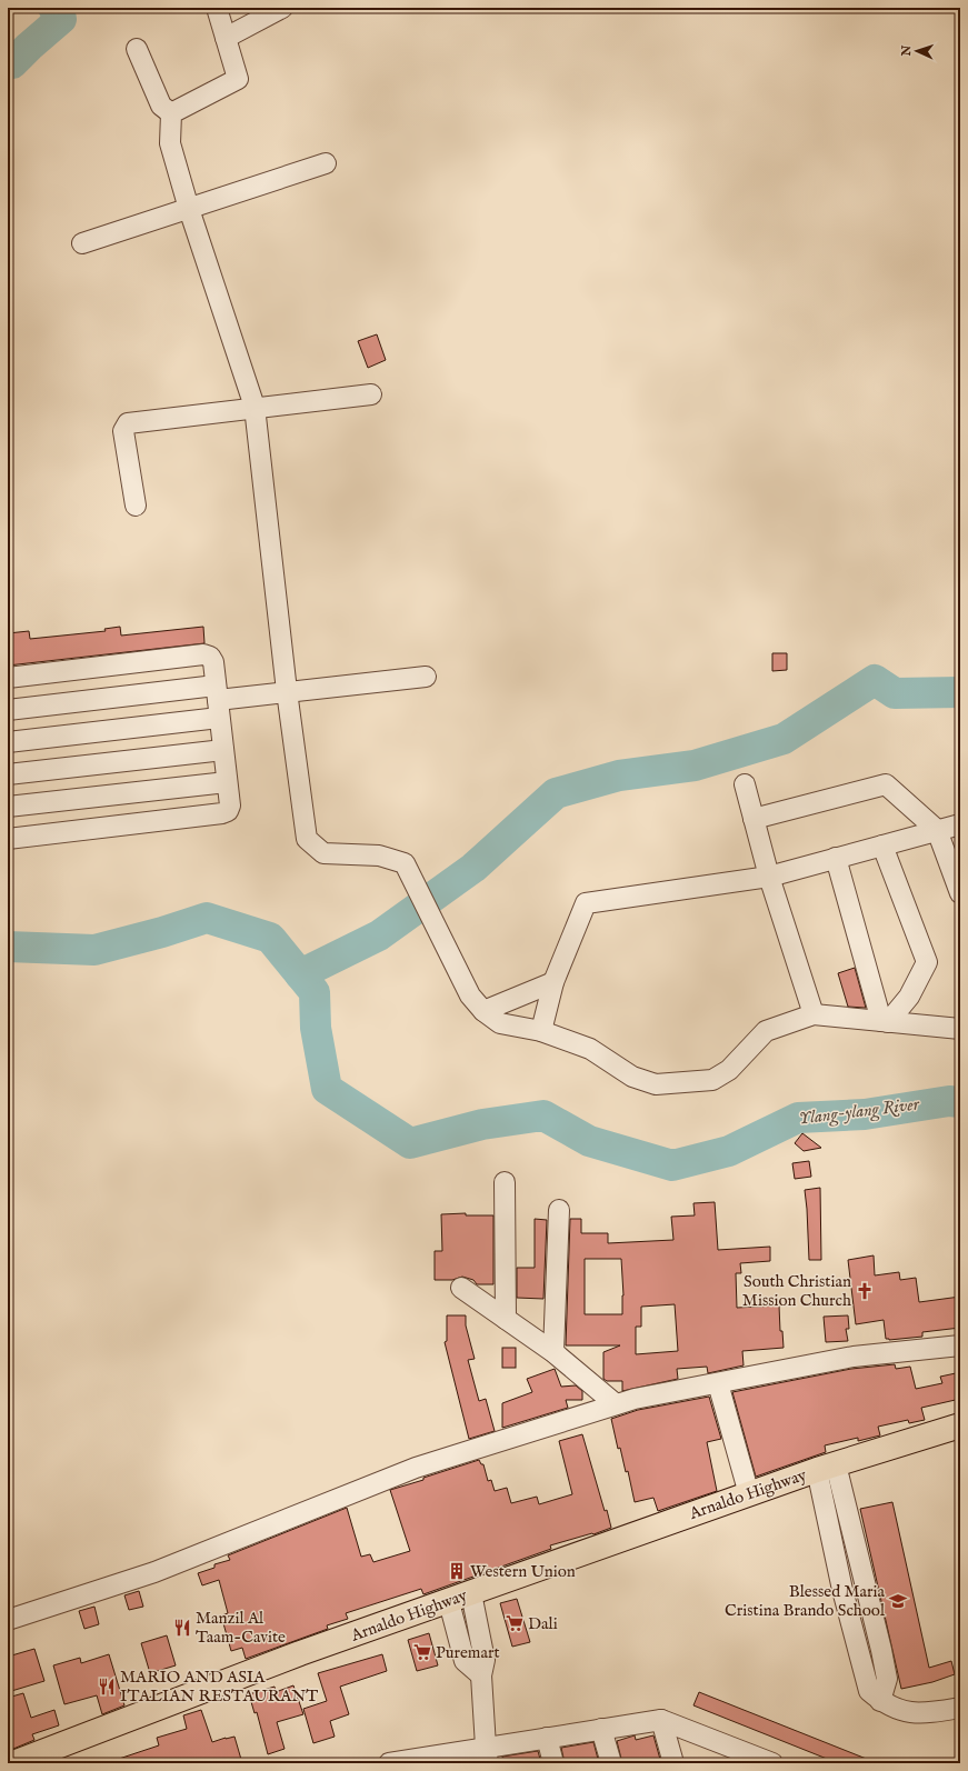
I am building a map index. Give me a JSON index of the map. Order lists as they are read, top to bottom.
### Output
{
  "streets": {
    "main road": ["Arnaldo Highway"]
  },
  "water": ["Ylang-ylang River"],
  "places": {
    "church": ["South Christian Mission Church"],
    "building": ["Western Union"],
    "school or university": ["Blessed Maria Cristina Brando School"],
    "supermarket": ["Dali", "Puremart"],
    "restaurant": ["Manzil Al Taam-Cavite", "MARIO AND ASIA ITALIAN RESTAURANT"]
  },
  "north": "left"
}
